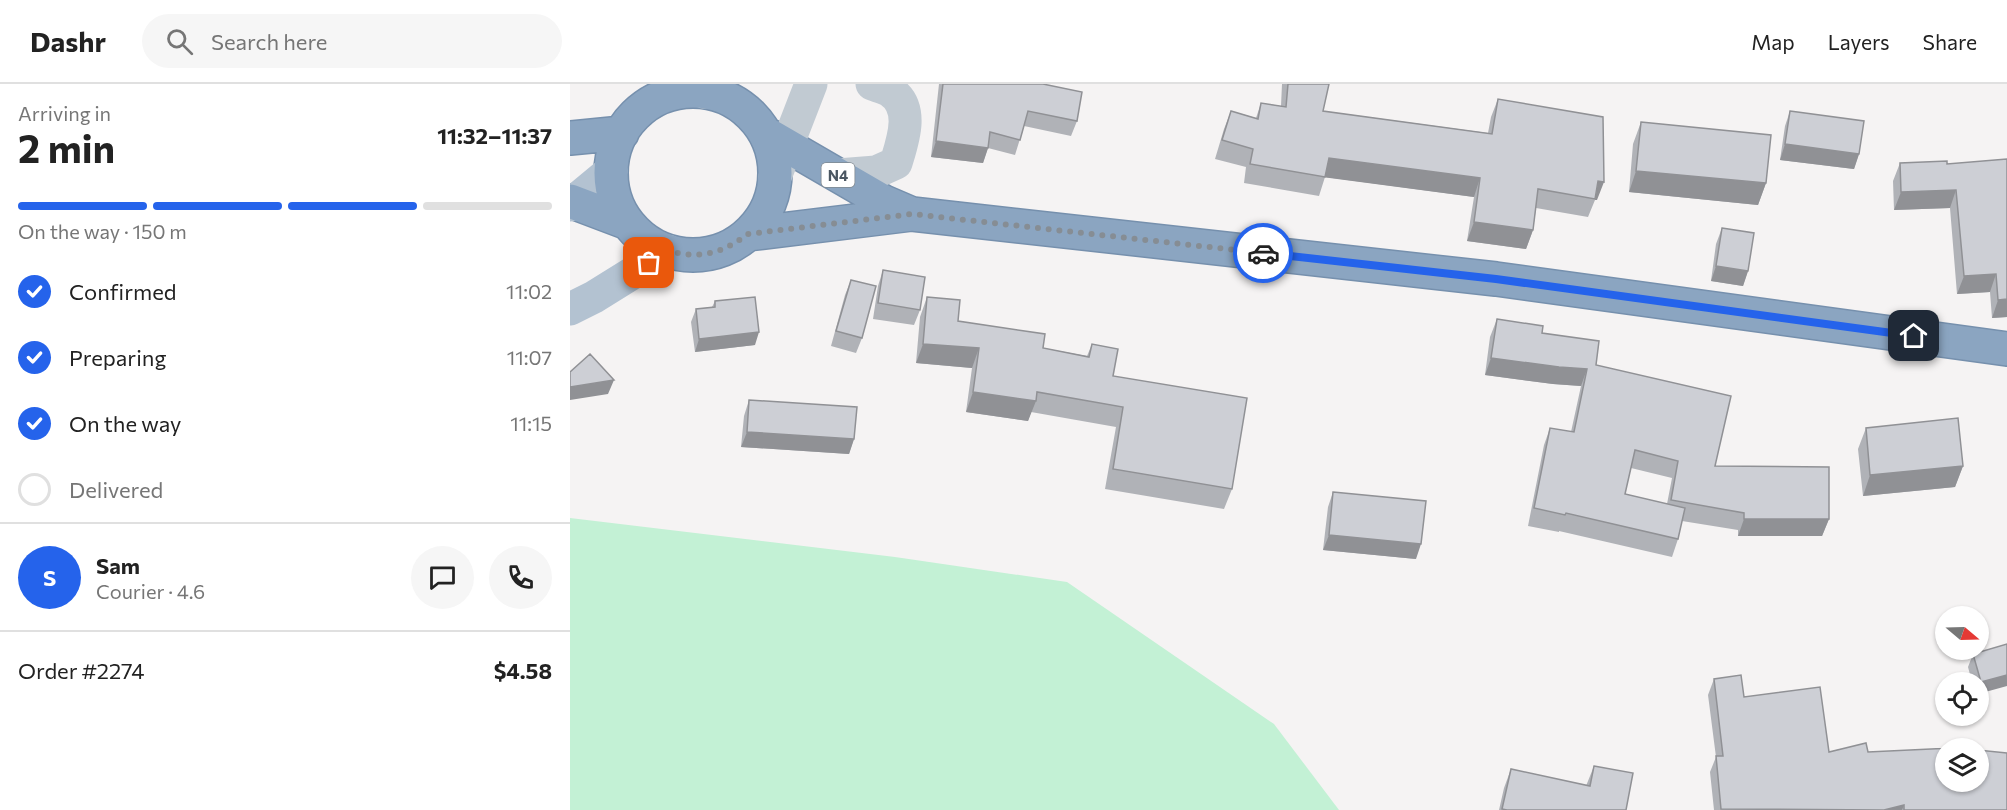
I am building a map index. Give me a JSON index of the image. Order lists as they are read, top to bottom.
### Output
{
  "streets": {
    "highway": ["N4"]
  },
  "north": "right",
  "page": {
    "header": "Dashr",
    "search": "Search here",
    "nav": ["Map", "Layers", "Share"],
    "heading": ["2 min", "Arriving in", "11:32–11:37"],
    "panel": [
      "Sam",
      "Courier · 4.6",
      "Order #2274",
      "$4.58"
    ],
    "bar": "On the way · 150 m",
    "list": [
      ["Confirmed", "11:02"],
      ["Preparing", "11:07"],
      ["On the way", "11:15"],
      "Delivered"
    ],
    "round": "S"
  }
}
